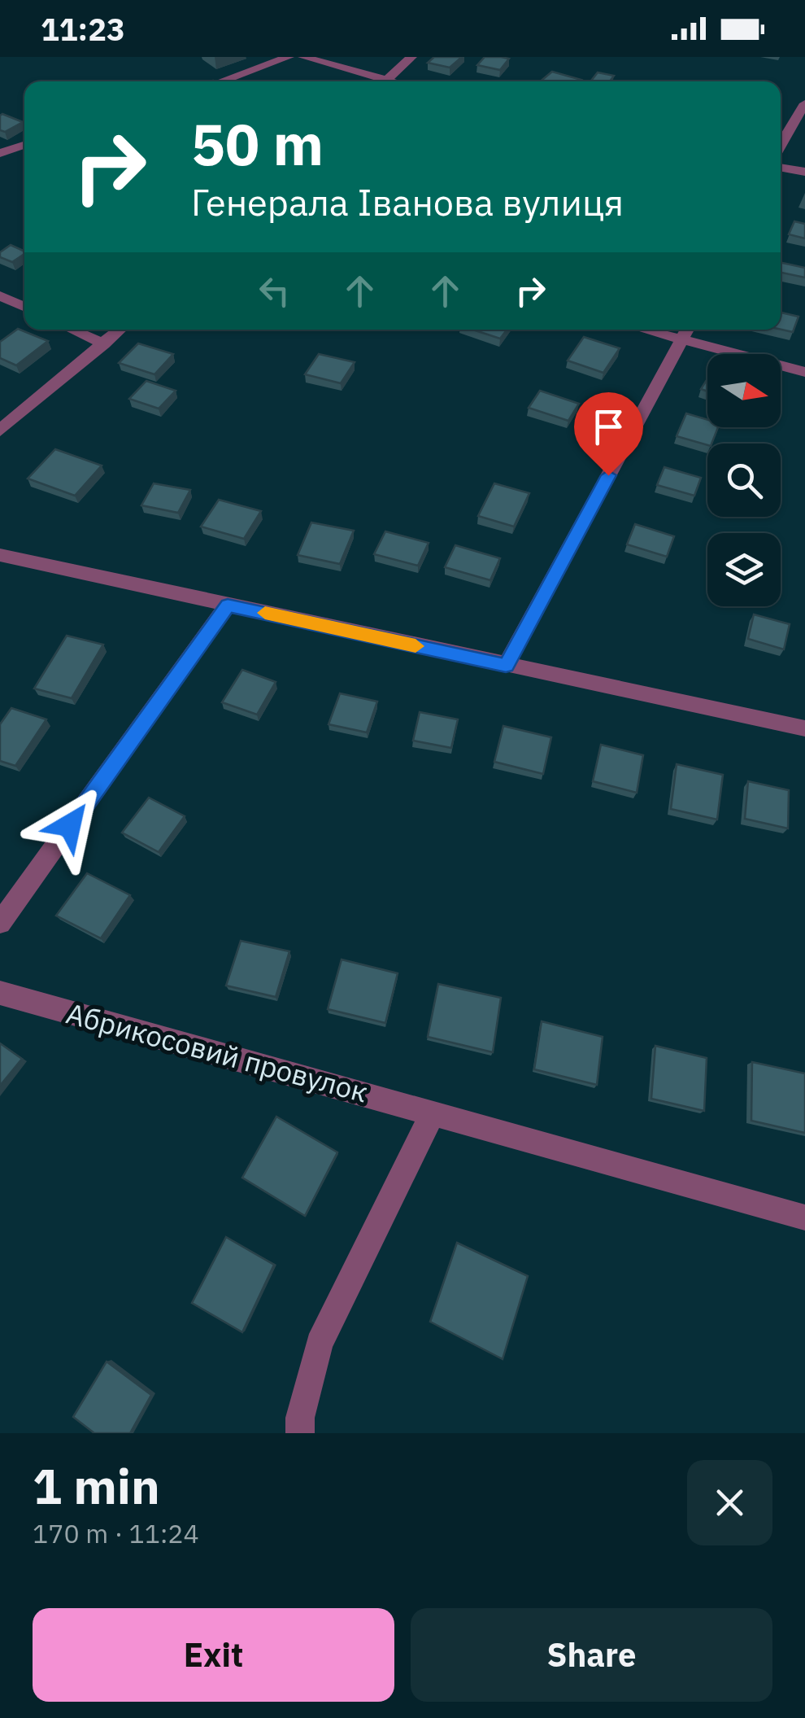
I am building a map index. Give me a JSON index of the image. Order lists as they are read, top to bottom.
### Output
{
  "streets": {
    "street": ["Абрикосовий провулок"]
  },
  "north": "right",
  "page": {
    "status": "11:23",
    "turn": ["50 m", "Генерала Іванова вулиця"],
    "heading": ["1 min", "170 m · 11:24"],
    "buttons": ["Exit", "Share"]
  }
}
